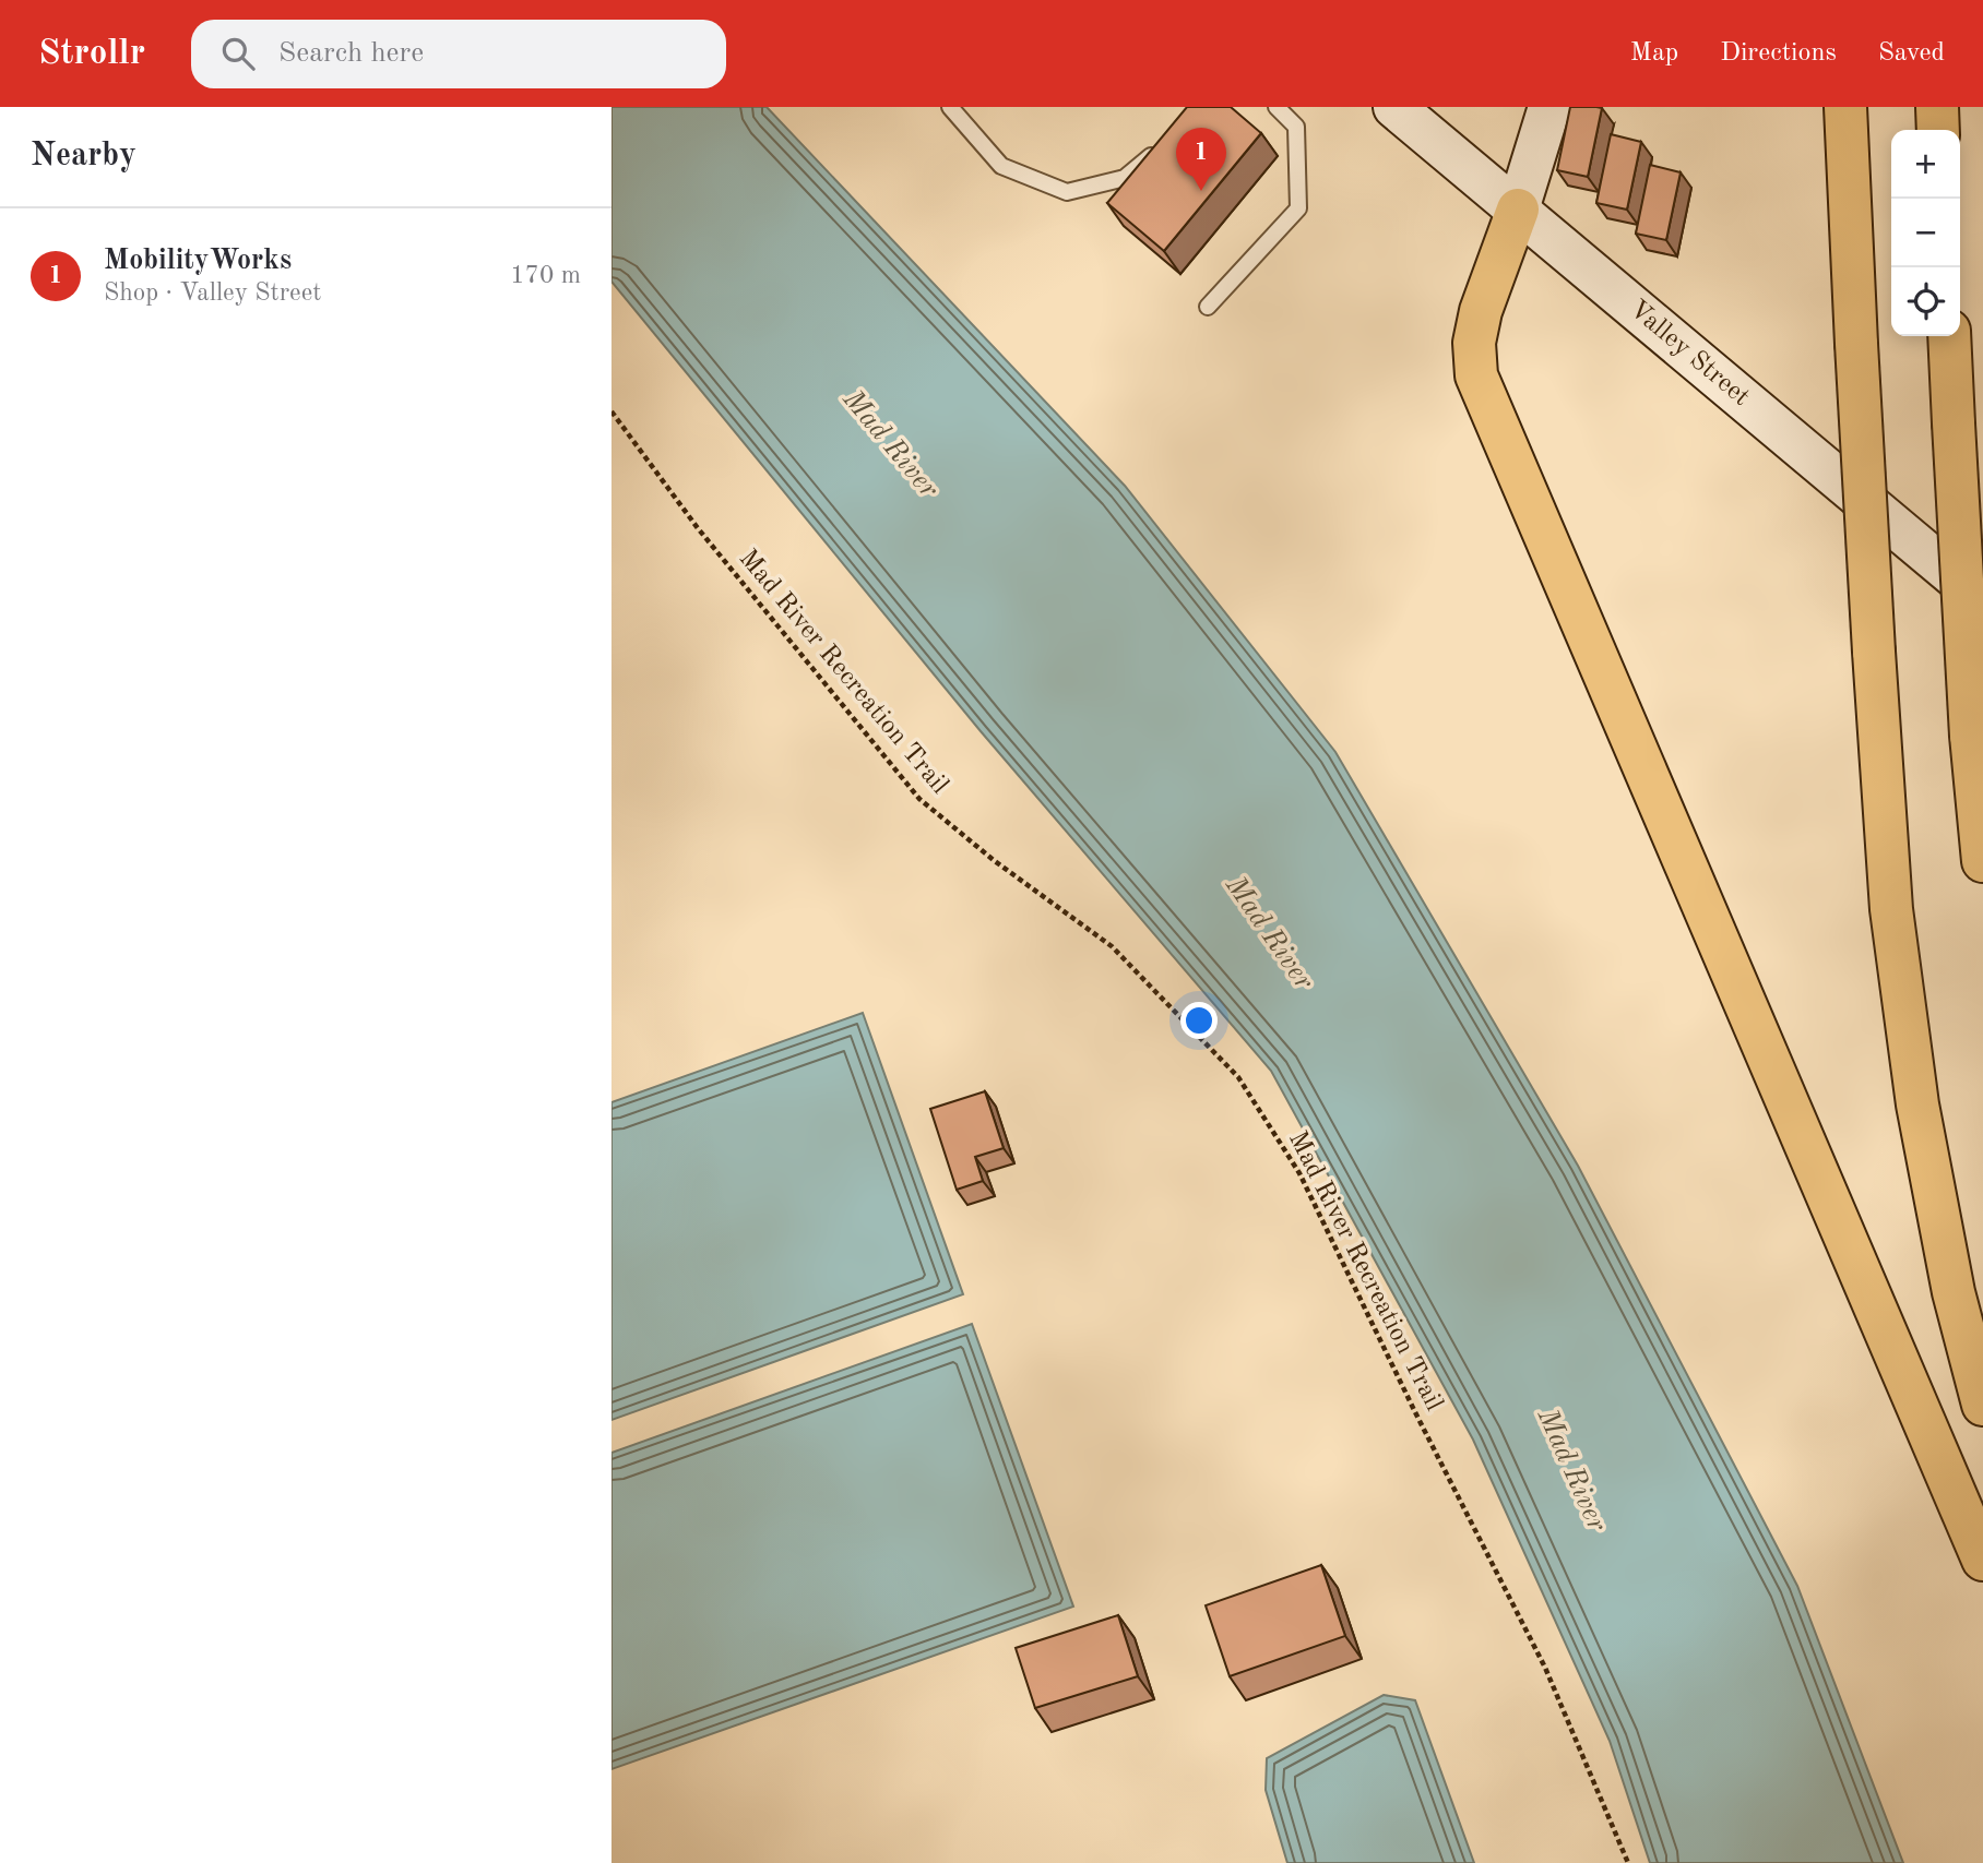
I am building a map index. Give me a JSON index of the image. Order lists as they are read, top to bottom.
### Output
{
  "streets": {
    "main road": ["Valley Street"],
    "path": ["Mad River Recreation Trail"]
  },
  "water": ["Mad River"],
  "page": {
    "header": "Strollr",
    "search": "Search here",
    "nav": ["Map", "Directions", "Saved"],
    "heading": "Nearby",
    "pins": "1",
    "map_buttons": ["+", "−"],
    "list": [
      {
        "mark": "1",
        "name": "MobilityWorks",
        "note": "Shop · Valley Street",
        "value": "170 m"
      }
    ]
  }
}
